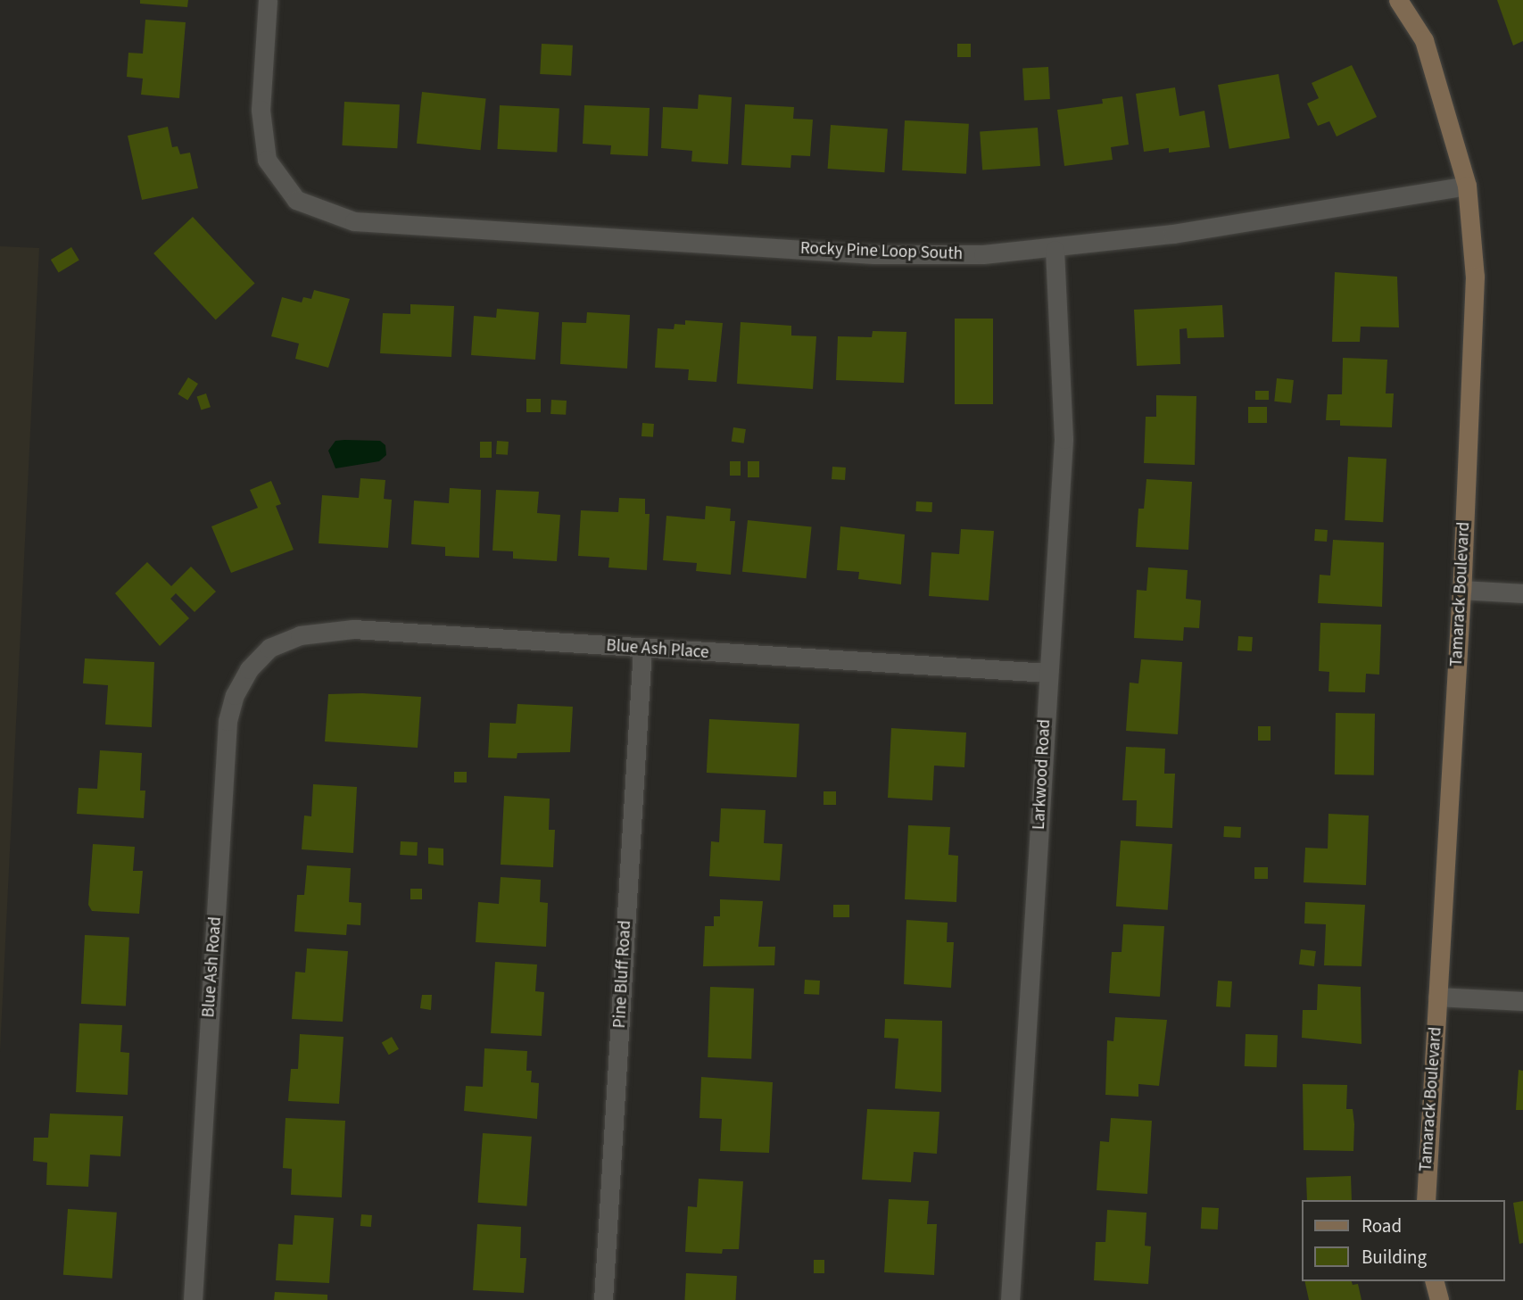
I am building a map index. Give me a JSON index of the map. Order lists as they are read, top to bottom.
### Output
{
  "streets": {
    "street": [
      "Rocky Pine Loop South",
      "Tamarack Boulevard",
      "Blue Ash Place",
      "Larkwood Road",
      "Blue Ash Road",
      "Pine Bluff Road"
    ]
  },
  "crossings": [
    ["Rocky Pine Loop South", "Tamarack Boulevard"],
    ["Rocky Pine Loop South", "Larkwood Road"],
    ["Blue Ash Place", "Larkwood Road"],
    ["Blue Ash Place", "Blue Ash Road"],
    ["Blue Ash Place", "Pine Bluff Road"]
  ],
  "legend": ["Road", "Building"]
}
